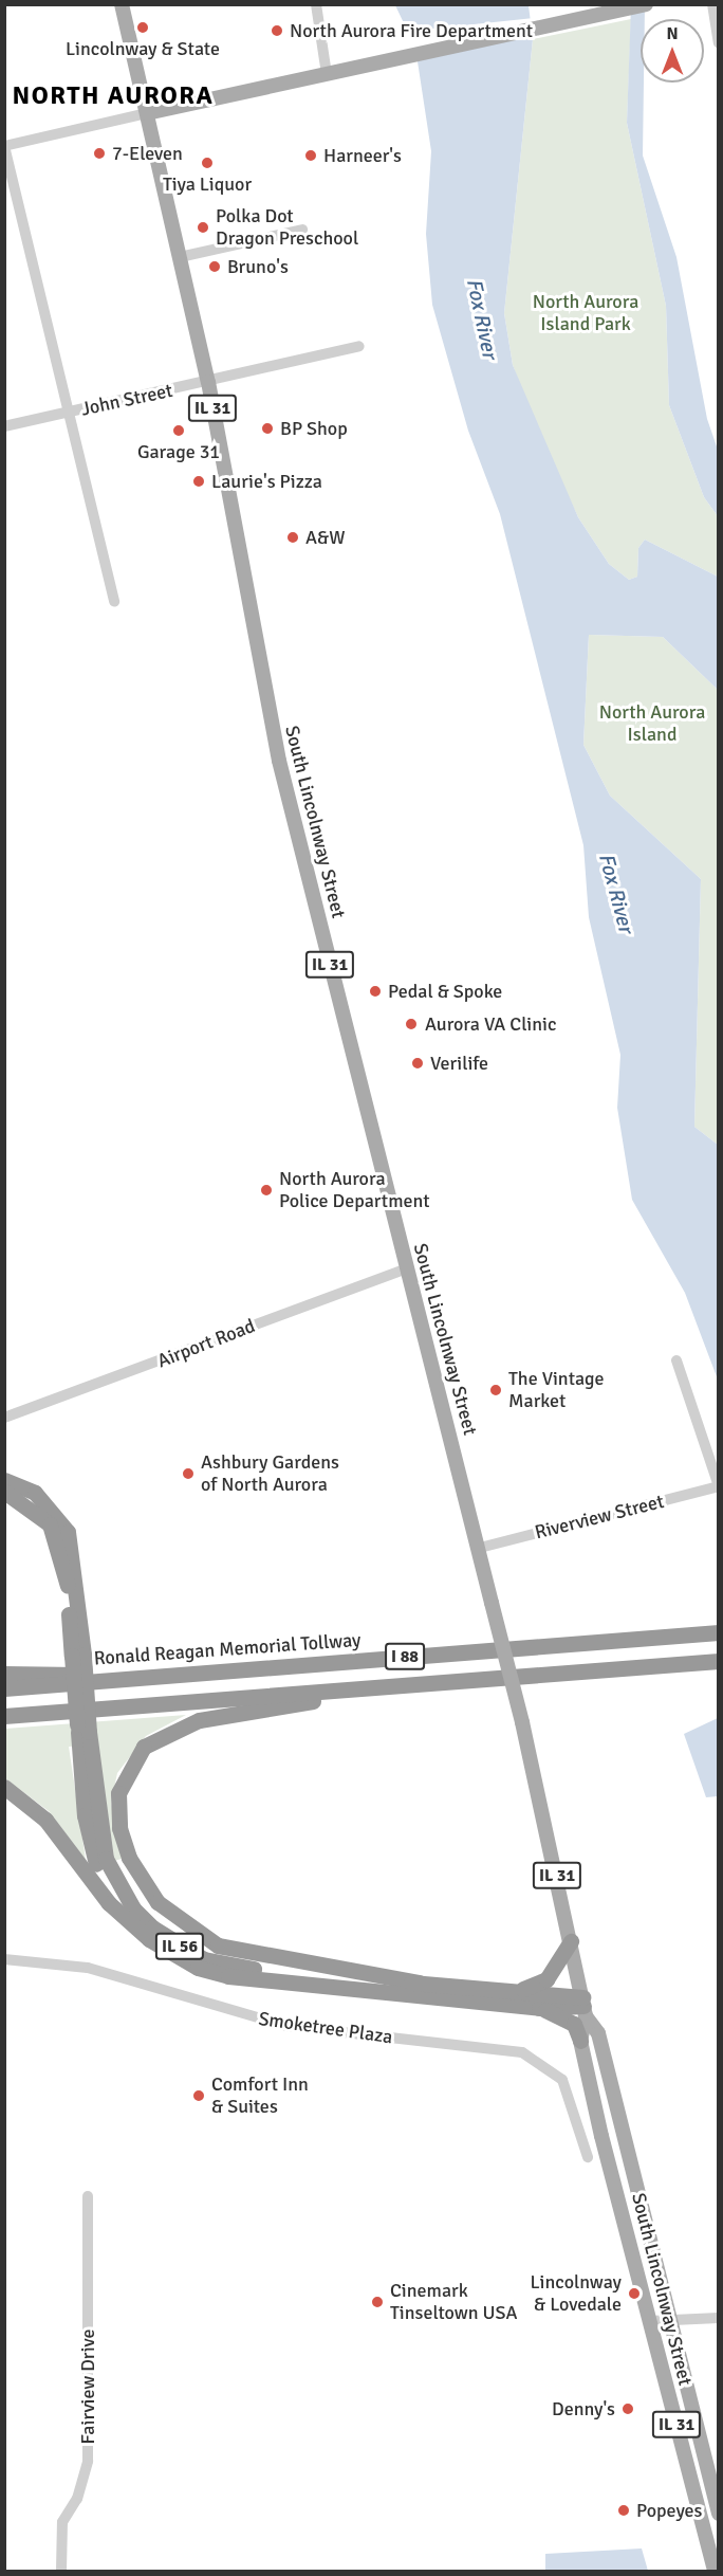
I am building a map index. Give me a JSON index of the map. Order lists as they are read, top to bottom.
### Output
{
  "streets": {
    "highway": ["Ronald Reagan Memorial Tollway", "I 88", "IL 56"],
    "main road": ["IL 31", "South Lincolnway Street"],
    "street": [
      "John Street",
      "Airport Road",
      "Riverview Street",
      "Smoketree Plaza",
      "Fairview Drive"
    ]
  },
  "crossings": [
    ["John Street", "South Lincolnway Street"],
    ["IL 31", "South Lincolnway Street"],
    ["South Lincolnway Street", "Airport Road"],
    ["South Lincolnway Street", "Riverview Street"],
    ["South Lincolnway Street", "IL 56"]
  ],
  "districts": ["NORTH AURORA"],
  "water": ["Fox River"],
  "parks": ["North Aurora Island Park", "North Aurora Island"],
  "places": [
    "Lincolnway & State",
    "North Aurora Fire Department",
    "7-Eleven",
    "Harneer's",
    "Tiya Liquor",
    "Polka Dot Dragon Preschool",
    "Bruno's",
    "BP Shop",
    "Garage 31",
    "Laurie's Pizza",
    "A&W",
    "Pedal & Spoke",
    "Aurora VA Clinic",
    "Verilife",
    "North Aurora Police Department",
    "The Vintage Market",
    "Ashbury Gardens of North Aurora",
    "Comfort Inn & Suites",
    "Lincolnway & Lovedale",
    "Cinemark Tinseltown USA",
    "Denny's",
    "Popeyes"
  ],
  "north": "top"
}
